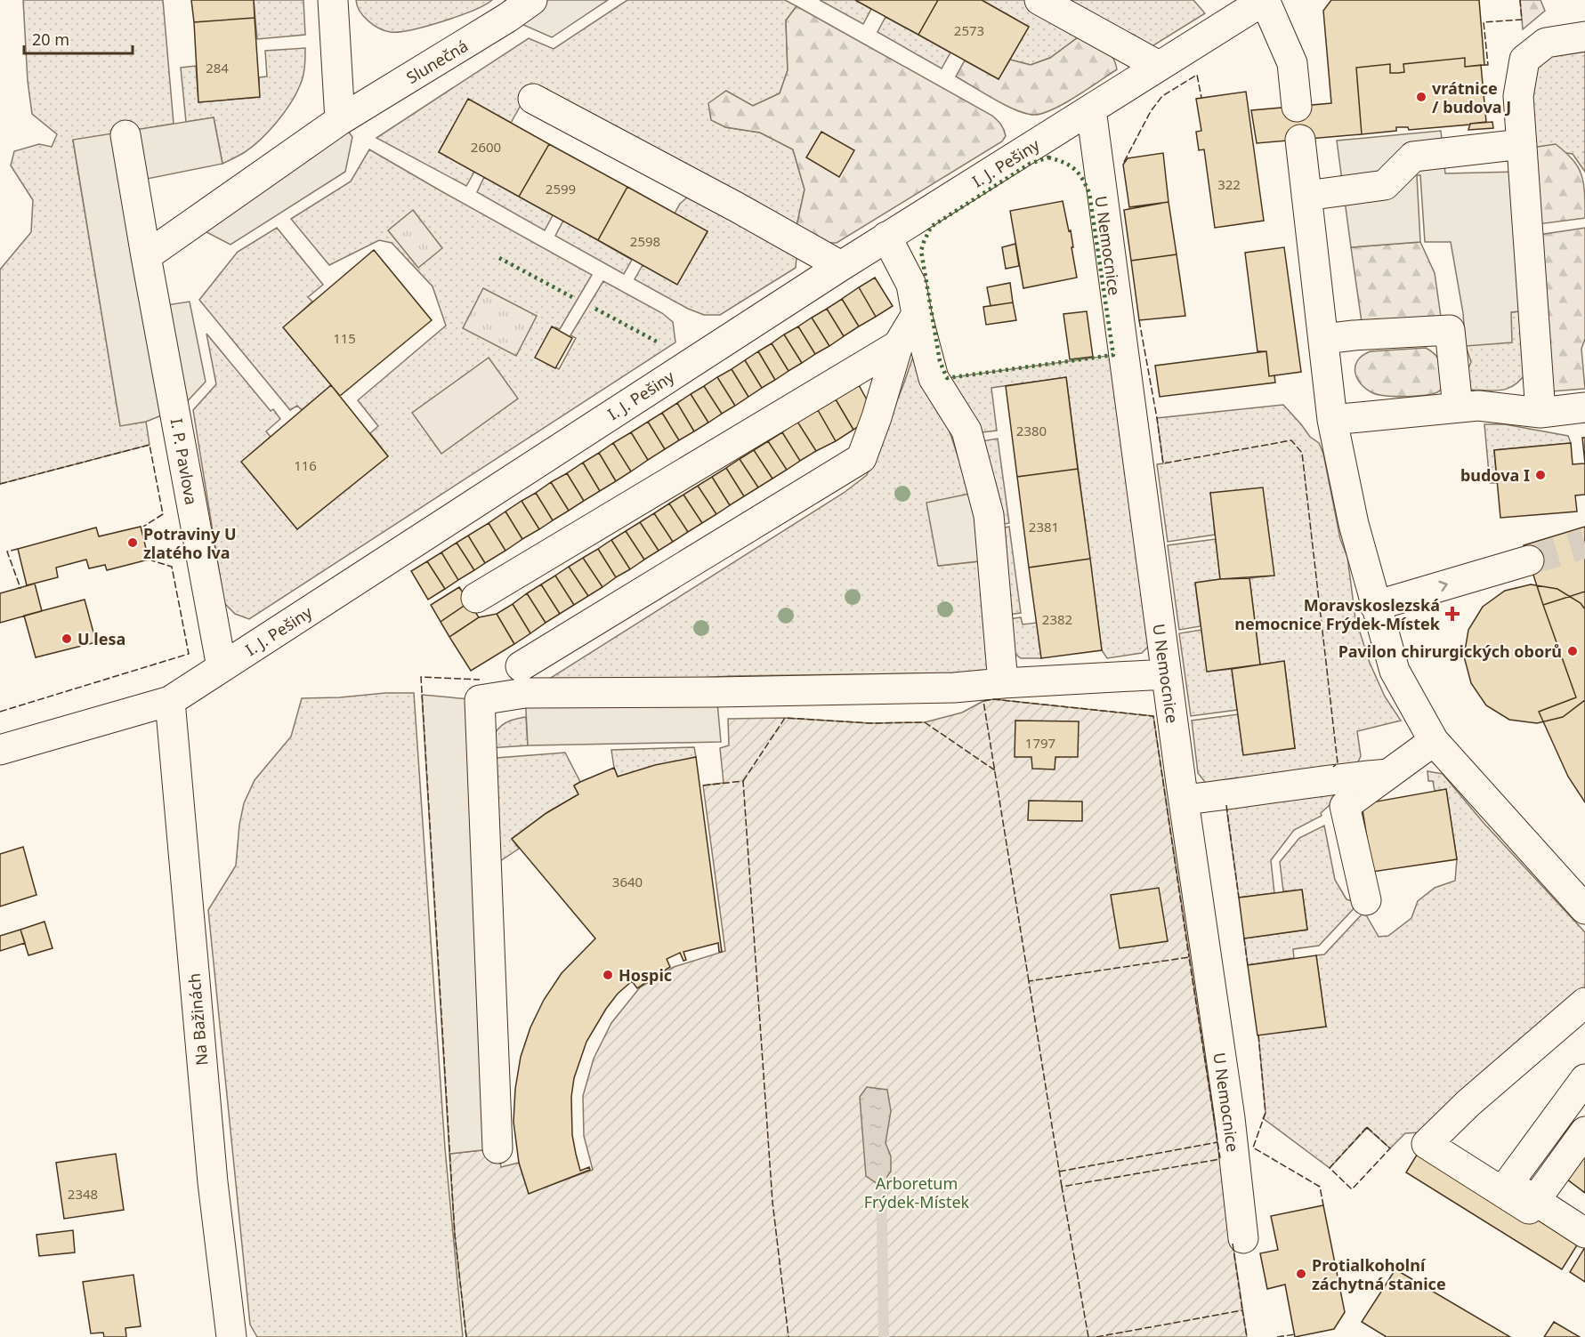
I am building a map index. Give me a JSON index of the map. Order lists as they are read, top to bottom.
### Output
{
  "streets": {
    "street": [
      "Slunečná",
      "I. J. Pešiny",
      "U Nemocnice",
      "I. P. Pavlova",
      "Na Bažinách"
    ]
  },
  "crossings": [
    ["I. J. Pešiny", "U Nemocnice"],
    ["I. J. Pešiny", "I. P. Pavlova"],
    ["I. J. Pešiny", "Na Bažinách"]
  ],
  "parks": ["Arboretum Frýdek-Místek"],
  "places": {
    "other": [
      "vrátnice / budova J",
      "budova I",
      "Potraviny U zlatého lva",
      "U lesa",
      "Pavilon chirurgických oborů",
      "Hospic",
      "Protialkoholní záchytná stanice"
    ],
    "health": ["Moravskoslezská nemocnice Frýdek-Místek"]
  },
  "house_numbers": [
    "2573",
    "284",
    "2600",
    "322",
    "2599",
    "2598",
    "115",
    "2380",
    "116",
    "2381",
    "2382",
    "1797",
    "3640",
    "2348"
  ],
  "scale_bar": "20 m"
}
